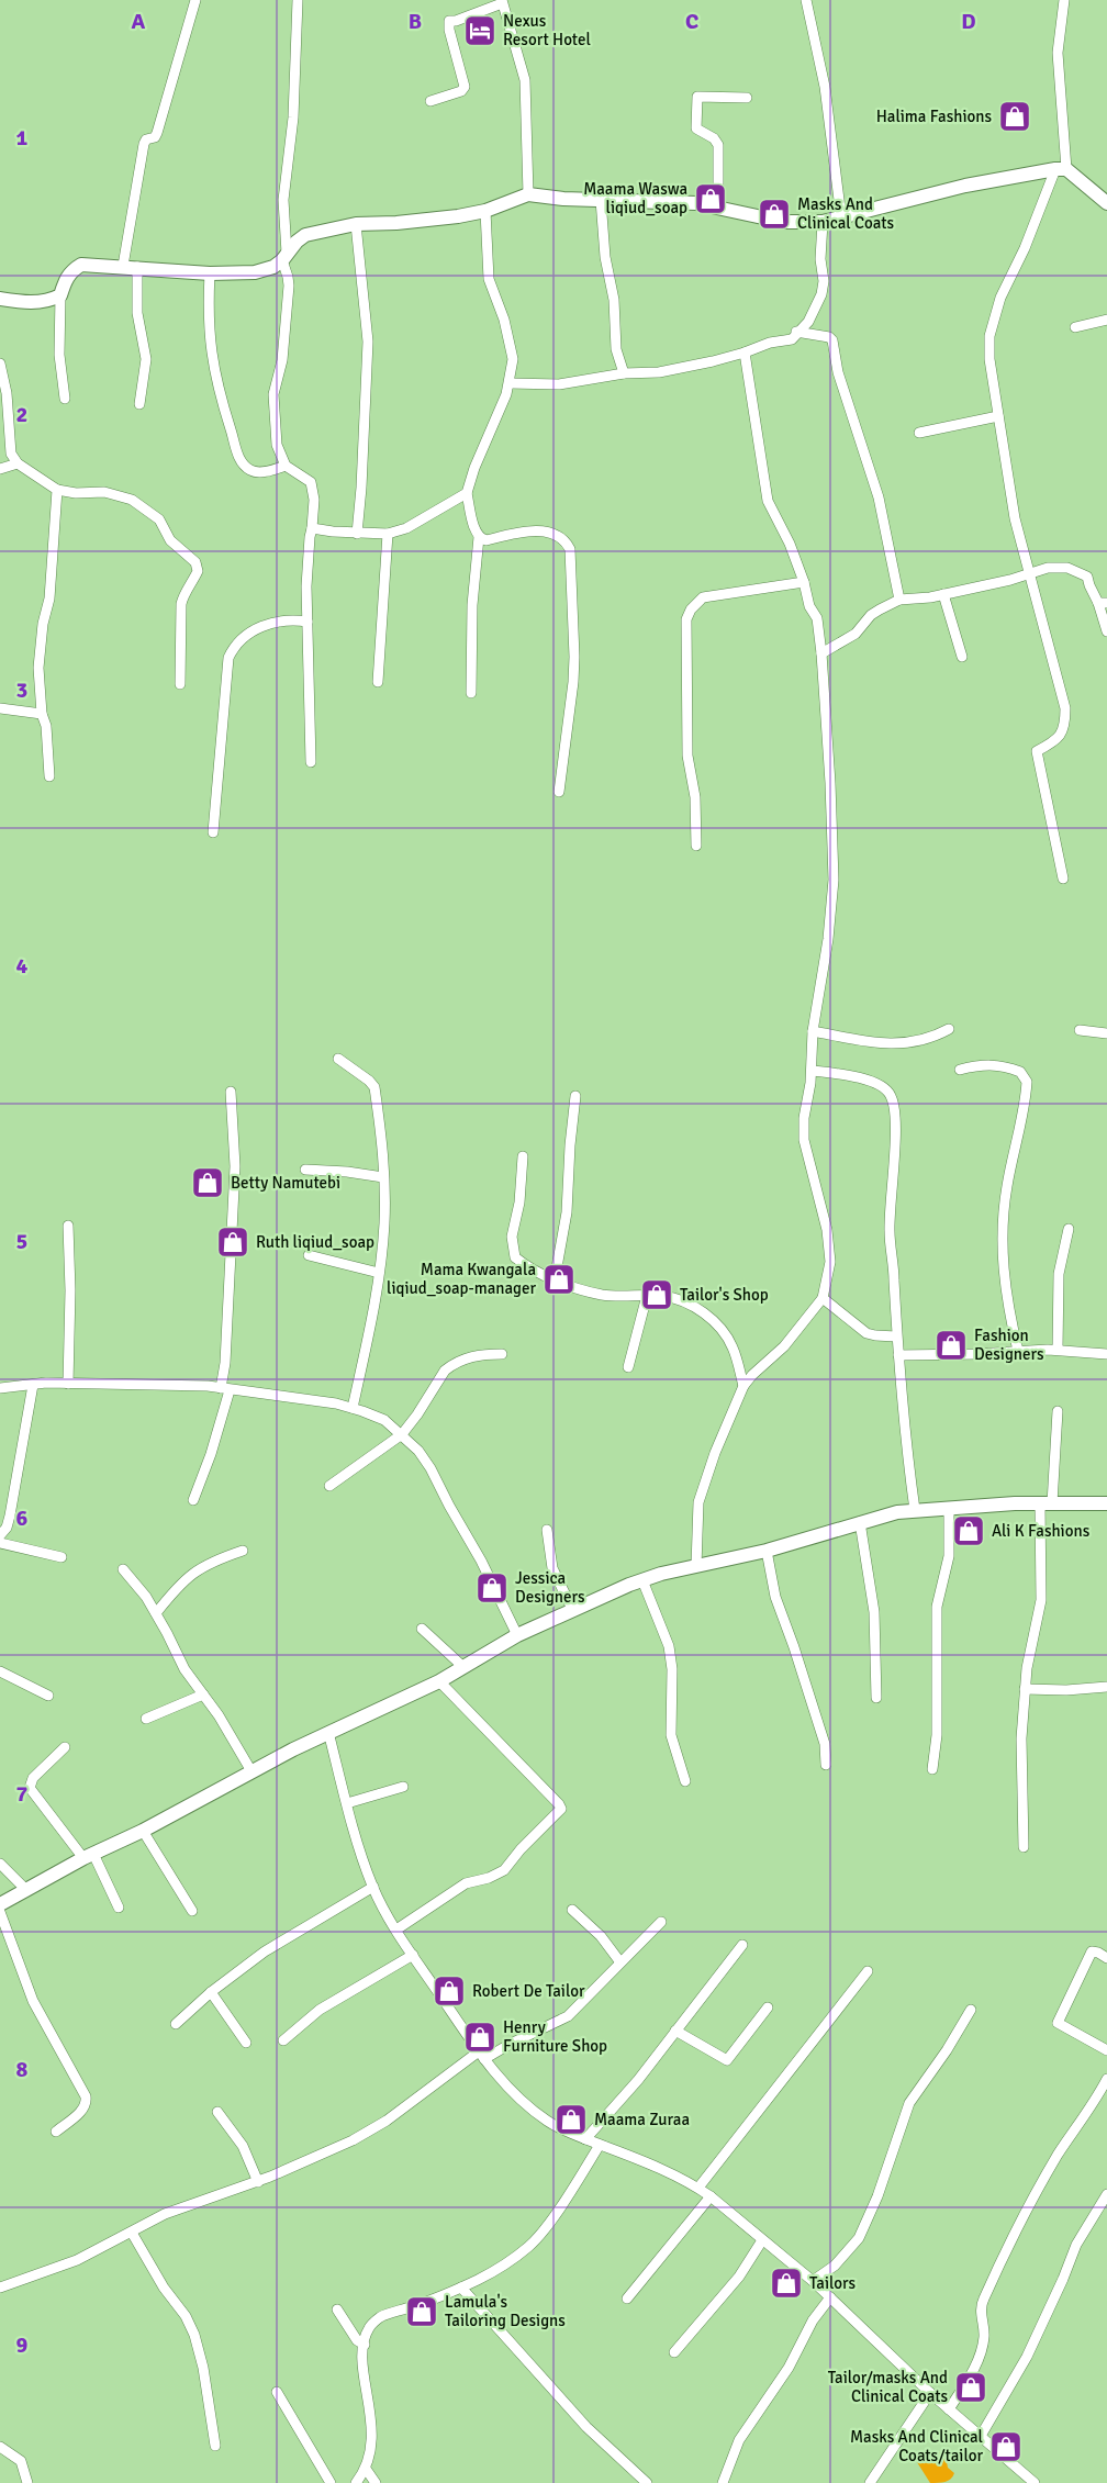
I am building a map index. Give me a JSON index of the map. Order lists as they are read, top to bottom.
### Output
{
  "places": {
    "hotel": ["Nexus Resort Hotel"],
    "shop": [
      "Halima Fashions",
      "Maama Waswa liqiud_soap",
      "Masks And Clinical Coats",
      "Betty Namutebi",
      "Ruth liqiud_soap",
      "Mama Kwangala liqiud_soap-manager",
      "Tailor's Shop",
      "Fashion Designers",
      "Ali K Fashions",
      "Jessica Designers",
      "Robert De Tailor",
      "Henry Furniture Shop",
      "Maama Zuraa",
      "Tailors",
      "Lamula's Tailoring Designs",
      "Tailor/masks And Clinical Coats",
      "Masks And Clinical Coats/tailor"
    ]
  },
  "grid": {
    "columns": [
      "A",
      "B",
      "C",
      "D"
    ],
    "rows": [
      "1",
      "2",
      "3",
      "4",
      "5",
      "6",
      "7",
      "8",
      "9"
    ]
  }
}
